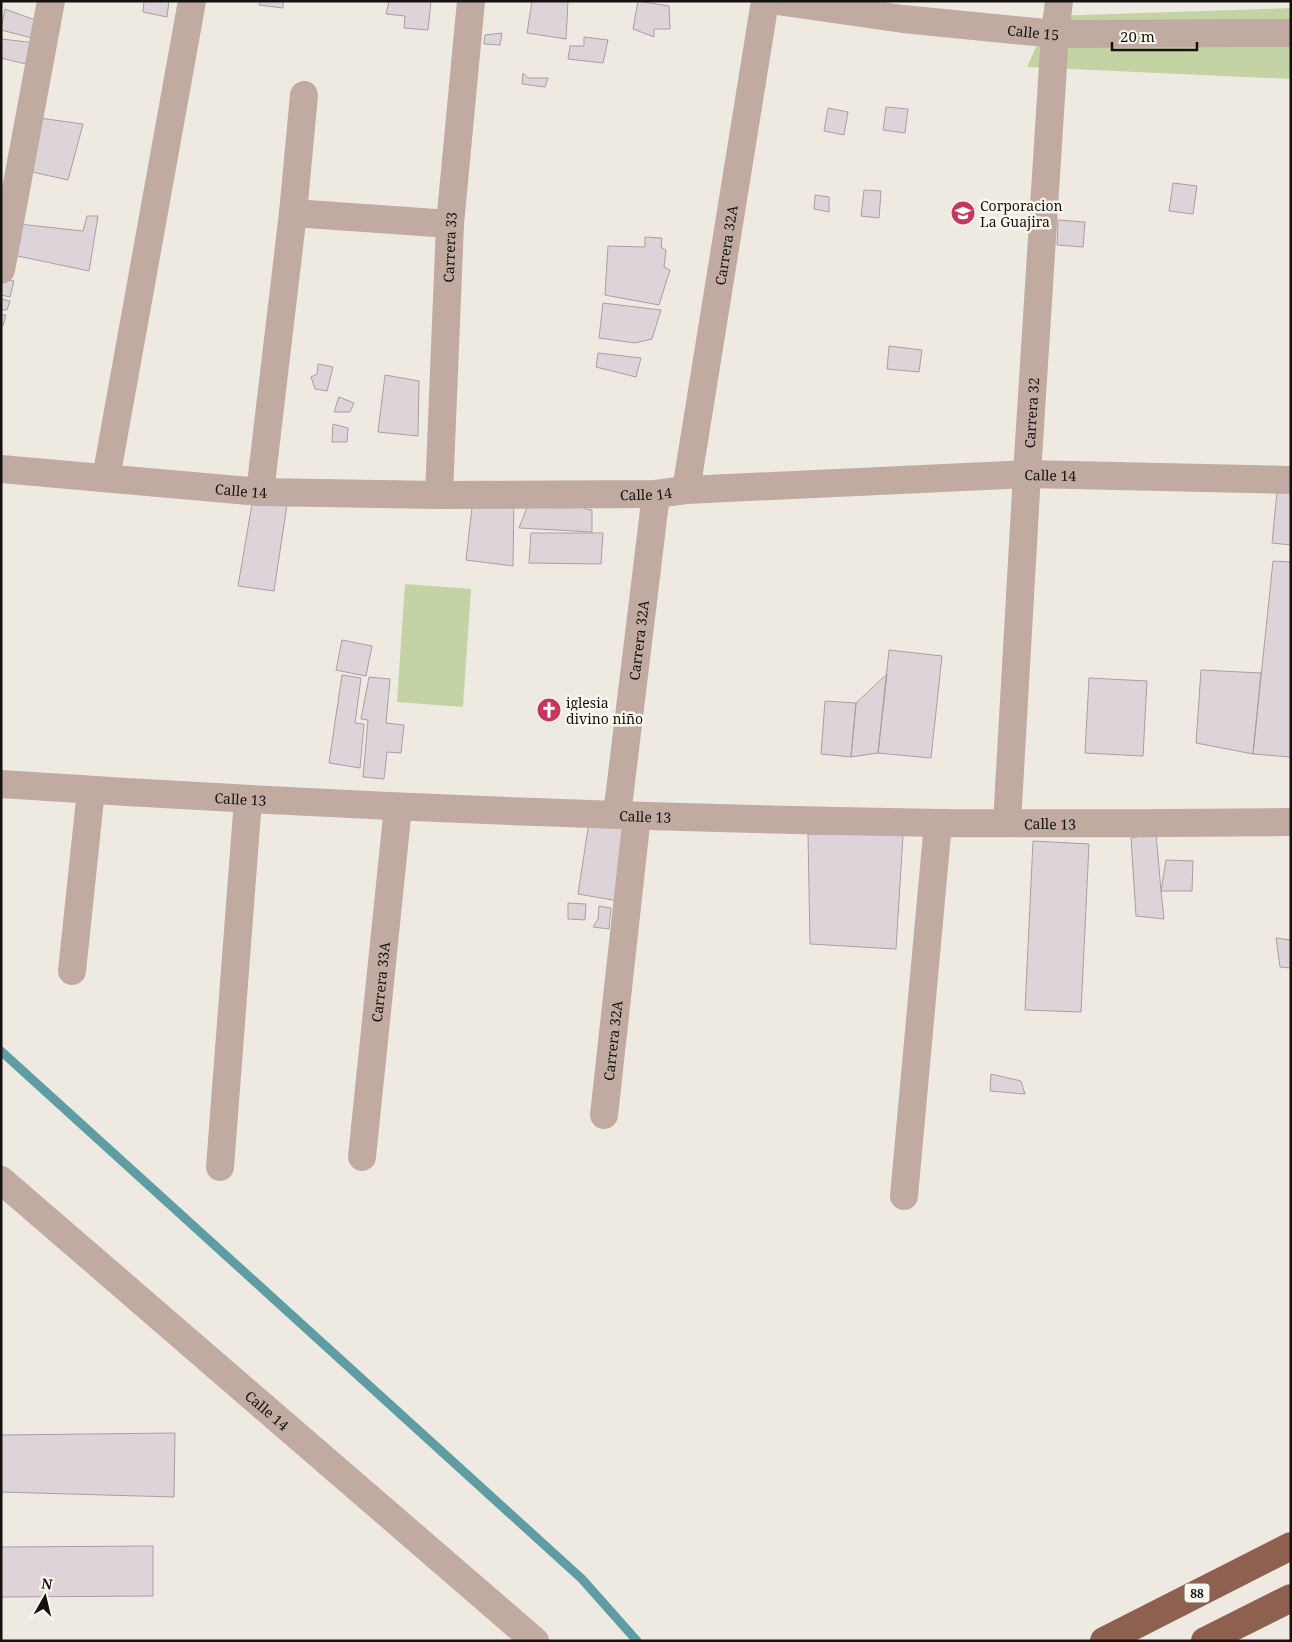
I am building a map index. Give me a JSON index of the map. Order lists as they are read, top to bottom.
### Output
{
  "streets": {
    "highway": ["88"],
    "street": [
      "Calle 15",
      "Carrera 32A",
      "Carrera 33",
      "Carrera 32",
      "Calle 14",
      "Calle 13",
      "Carrera 33A"
    ]
  },
  "crossings": [
    ["Calle 15", "Carrera 32"],
    ["Carrera 32A", "Calle 14"],
    ["Carrera 32A", "Calle 13"],
    ["Carrera 33", "Calle 14"],
    ["Carrera 32", "Calle 14"],
    ["Carrera 32", "Calle 13"],
    ["Calle 13", "Carrera 33A"]
  ],
  "places": {
    "school or university": ["Corporacion La Guajira"],
    "church": ["iglesia divino niño"]
  },
  "scale_bar": "20 m",
  "north": "top"
}
